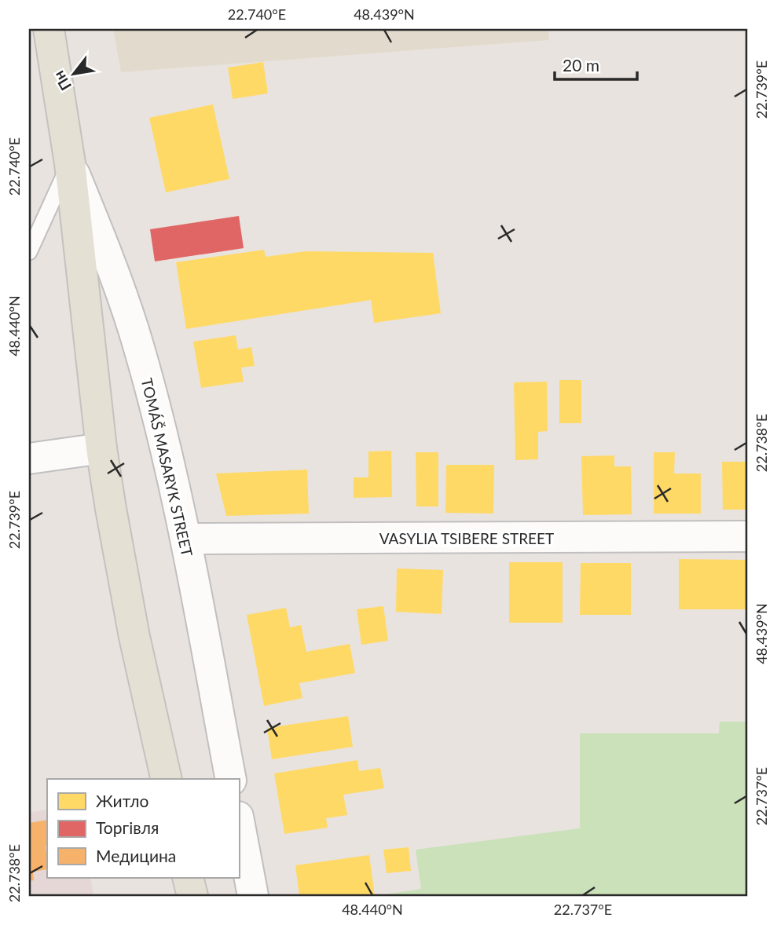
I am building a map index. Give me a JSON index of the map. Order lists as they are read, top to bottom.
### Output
{
  "streets": {
    "main road": ["TOMÁŠ MASARYK STREET"],
    "street": ["VASYLIA TSIBERE STREET"]
  },
  "crossings": [
    ["TOMÁŠ MASARYK STREET", "VASYLIA TSIBERE STREET"]
  ],
  "legend": ["Житло", "Торгівля", "Медицина"],
  "scale_bar": "20 m",
  "north": "bottom left",
  "coordinates": [
    "22.740°E",
    "48.439°N",
    "22.739°E",
    "48.440°N",
    "22.738°E",
    "22.737°E"
  ]
}
